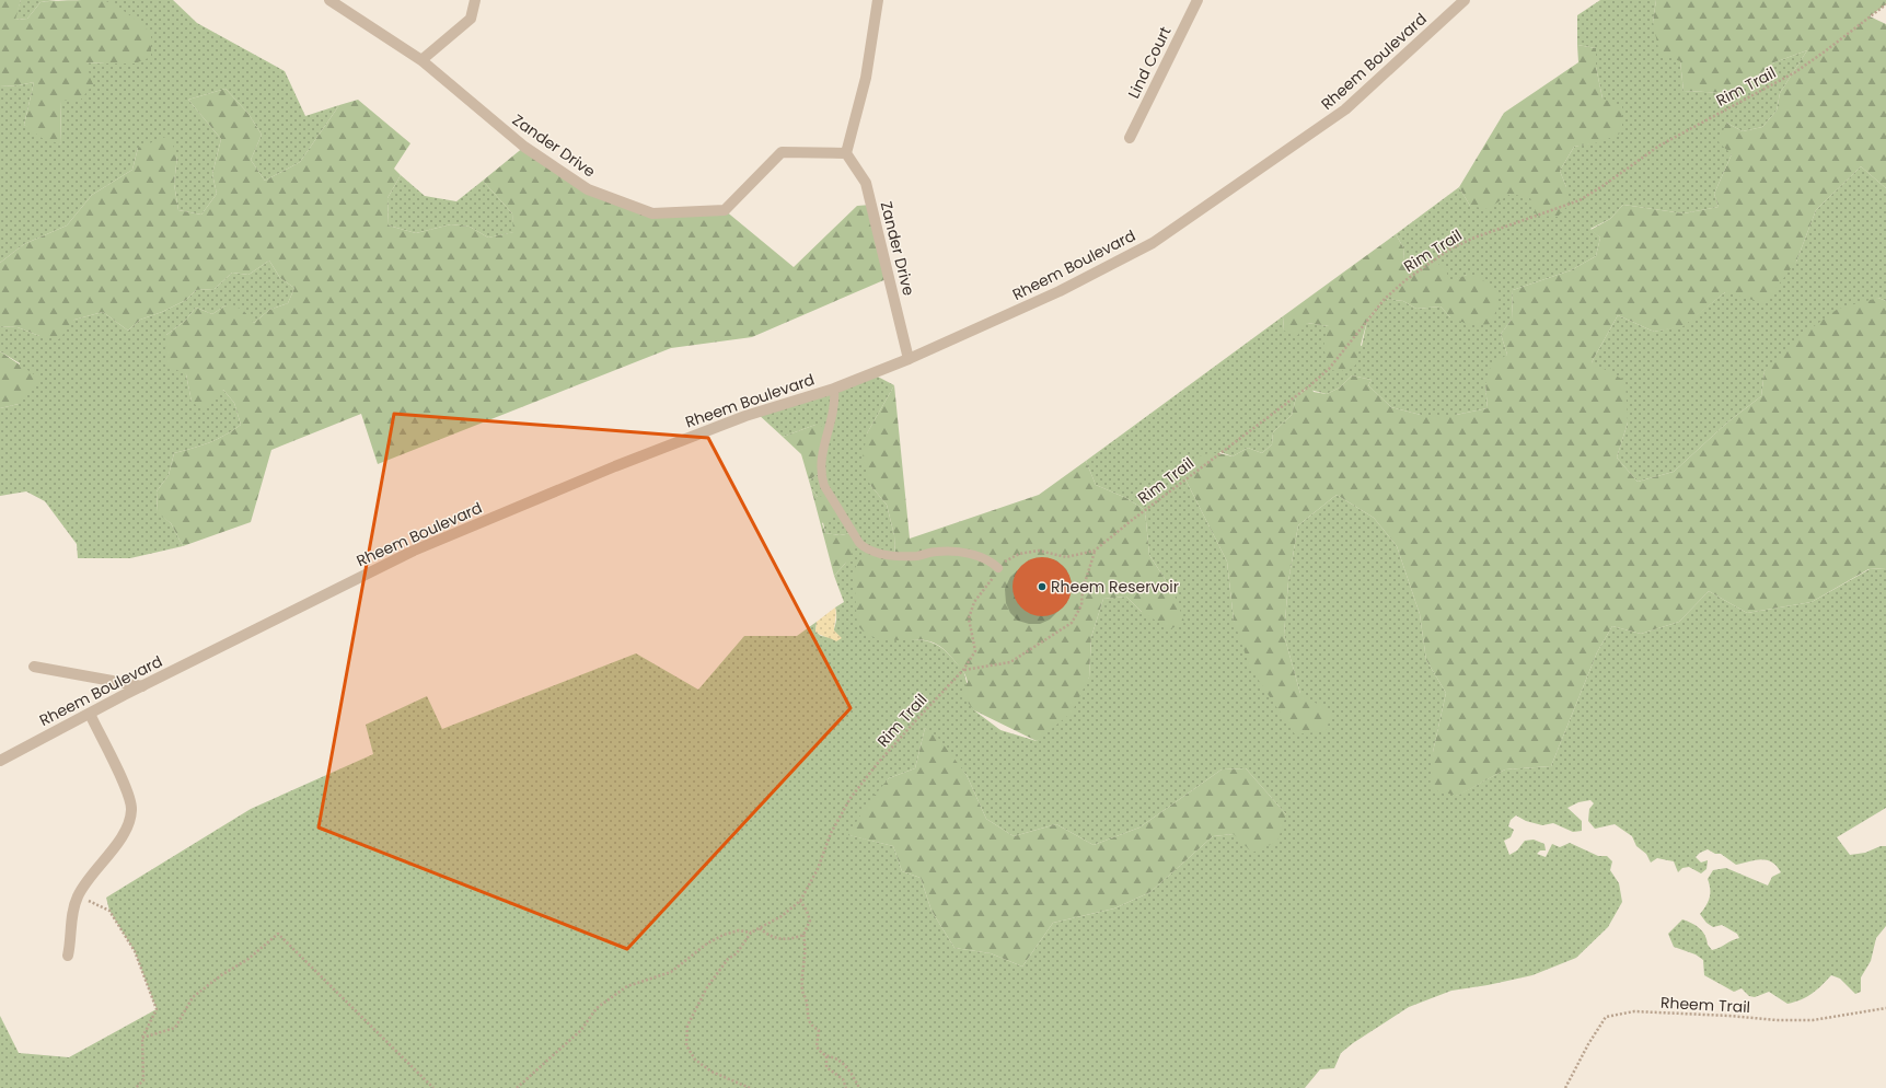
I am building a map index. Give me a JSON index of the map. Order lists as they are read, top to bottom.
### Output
{
  "streets": {
    "street": ["Rheem Boulevard", "Lind Court", "Zander Drive"],
    "path": ["Rim Trail", "Rheem Trail"]
  },
  "crossings": [
    ["Rheem Boulevard", "Zander Drive"]
  ],
  "places": ["Rheem Reservoir"]
}
